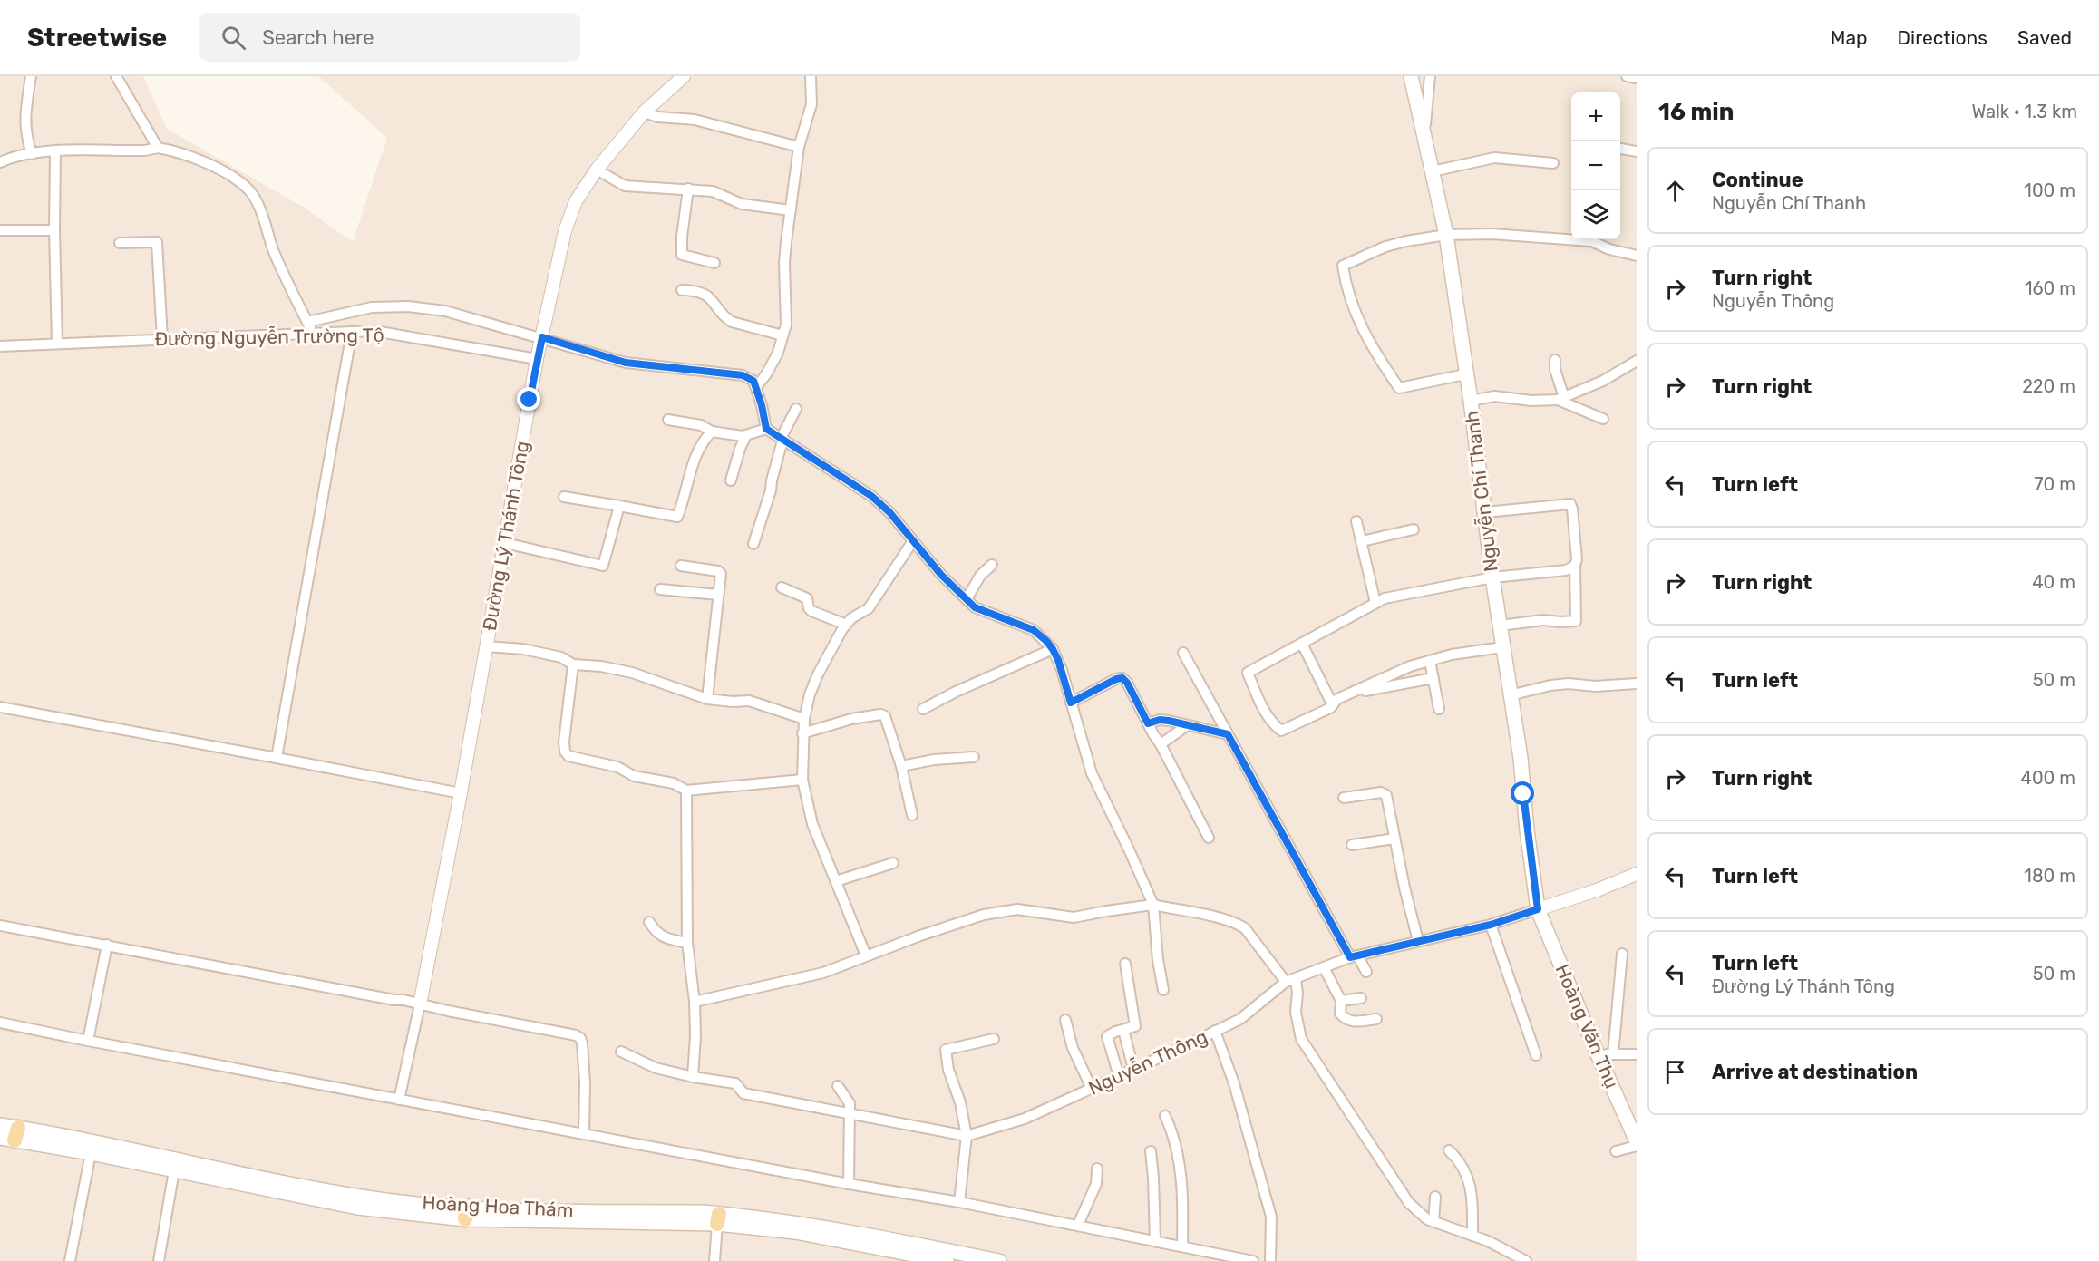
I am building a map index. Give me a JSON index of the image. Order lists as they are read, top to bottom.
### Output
{
  "streets": {
    "main road": ["Nguyễn Chí Thanh", "Hoàng Văn Thụ", "Hoàng Hoa Thám"],
    "street": ["Đường Nguyễn Trường Tộ", "Đường Lý Thánh Tông", "Nguyễn Thông"]
  },
  "crossings": [
    ["Đường Nguyễn Trường Tộ", "Đường Lý Thánh Tông"],
    ["Nguyễn Chí Thanh", "Hoàng Văn Thụ"],
    ["Nguyễn Chí Thanh", "Nguyễn Thông"],
    ["Hoàng Văn Thụ", "Nguyễn Thông"]
  ],
  "page": {
    "header": "Streetwise",
    "search": "Search here",
    "nav": ["Map", "Directions", "Saved"],
    "heading": ["16 min", "Walk · 1.3 km"],
    "map_buttons": ["+", "−"],
    "list": [
      ["Continue", "Nguyễn Chí Thanh", "100 m"],
      ["Turn right", "Nguyễn Thông", "160 m"],
      ["Turn right", "220 m"],
      ["Turn left", "70 m"],
      ["Turn right", "40 m"],
      ["Turn left", "50 m"],
      ["Turn right", "400 m"],
      ["Turn left", "180 m"],
      ["Turn left", "Đường Lý Thánh Tông", "50 m"],
      "Arrive at destination"
    ]
  }
}
